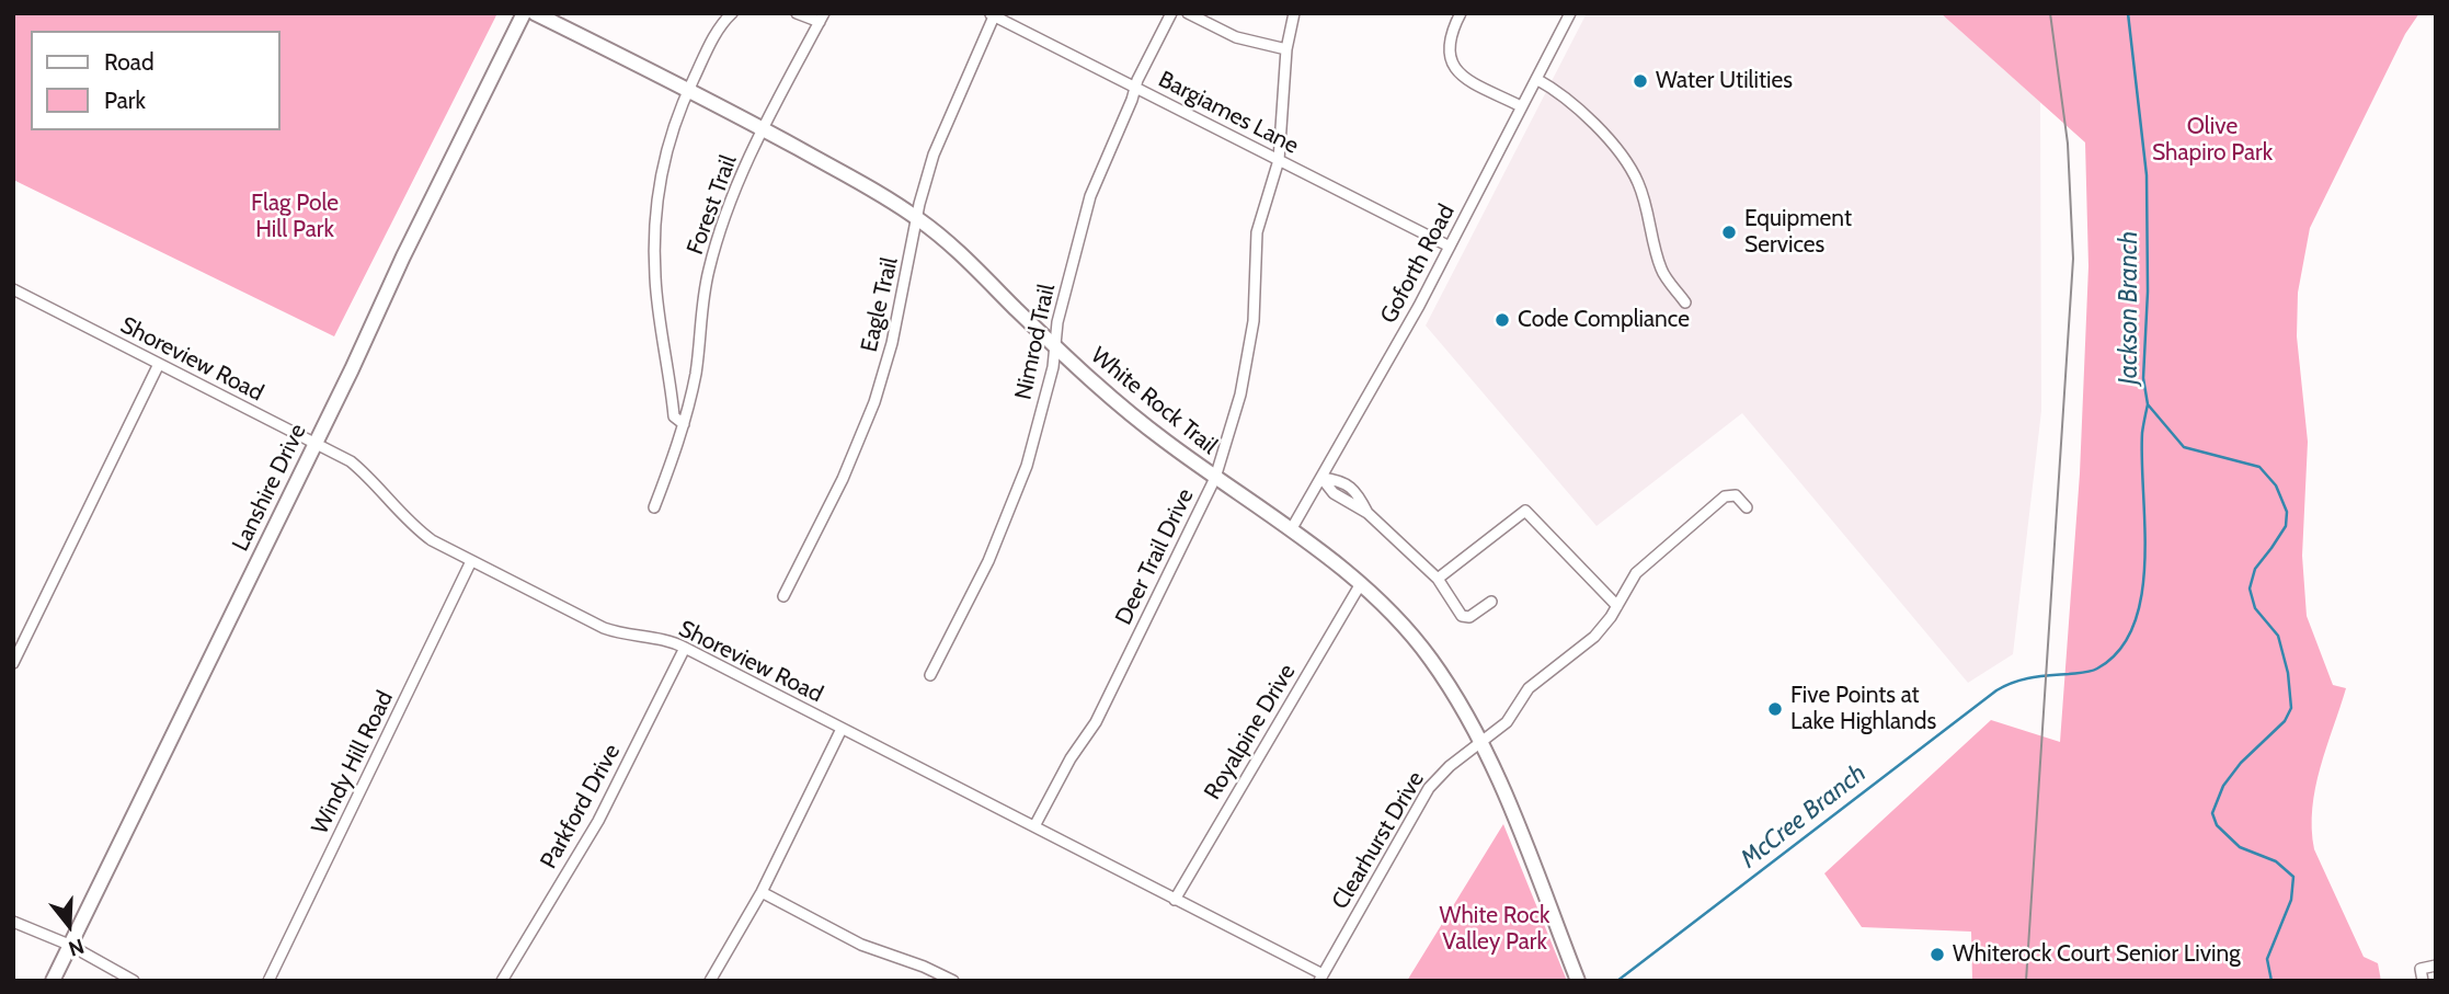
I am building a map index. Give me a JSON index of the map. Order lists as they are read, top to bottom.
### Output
{
  "streets": {
    "street": [
      "Bargiames Lane",
      "Forest Trail",
      "Goforth Road",
      "Eagle Trail",
      "Nimrod Trail",
      "Shoreview Road",
      "White Rock Trail",
      "Lanshire Drive",
      "Deer Trail Drive",
      "Royalpine Drive",
      "Windy Hill Road",
      "Parkford Drive",
      "Clearhurst Drive"
    ]
  },
  "crossings": [
    ["Bargiames Lane", "Goforth Road"],
    ["Bargiames Lane", "Eagle Trail"],
    ["Bargiames Lane", "Nimrod Trail"],
    ["Bargiames Lane", "Deer Trail Drive"],
    ["Forest Trail", "White Rock Trail"],
    ["Goforth Road", "White Rock Trail"],
    ["Eagle Trail", "White Rock Trail"],
    ["Nimrod Trail", "White Rock Trail"],
    ["Shoreview Road", "Lanshire Drive"],
    ["Shoreview Road", "Deer Trail Drive"],
    ["Shoreview Road", "Royalpine Drive"],
    ["Shoreview Road", "Windy Hill Road"],
    ["Shoreview Road", "Parkford Drive"],
    ["Shoreview Road", "Clearhurst Drive"],
    ["White Rock Trail", "Deer Trail Drive"],
    ["White Rock Trail", "Royalpine Drive"],
    ["White Rock Trail", "Clearhurst Drive"]
  ],
  "water": ["Jackson Branch", "McCree Branch"],
  "parks": ["Olive Shapiro Park", "Flag Pole Hill Park", "White Rock Valley Park"],
  "places": [
    "Water Utilities",
    "Equipment Services",
    "Code Compliance",
    "Five Points at Lake Highlands",
    "Whiterock Court Senior Living"
  ],
  "legend": ["Road", "Park"],
  "north": "bottom"
}
